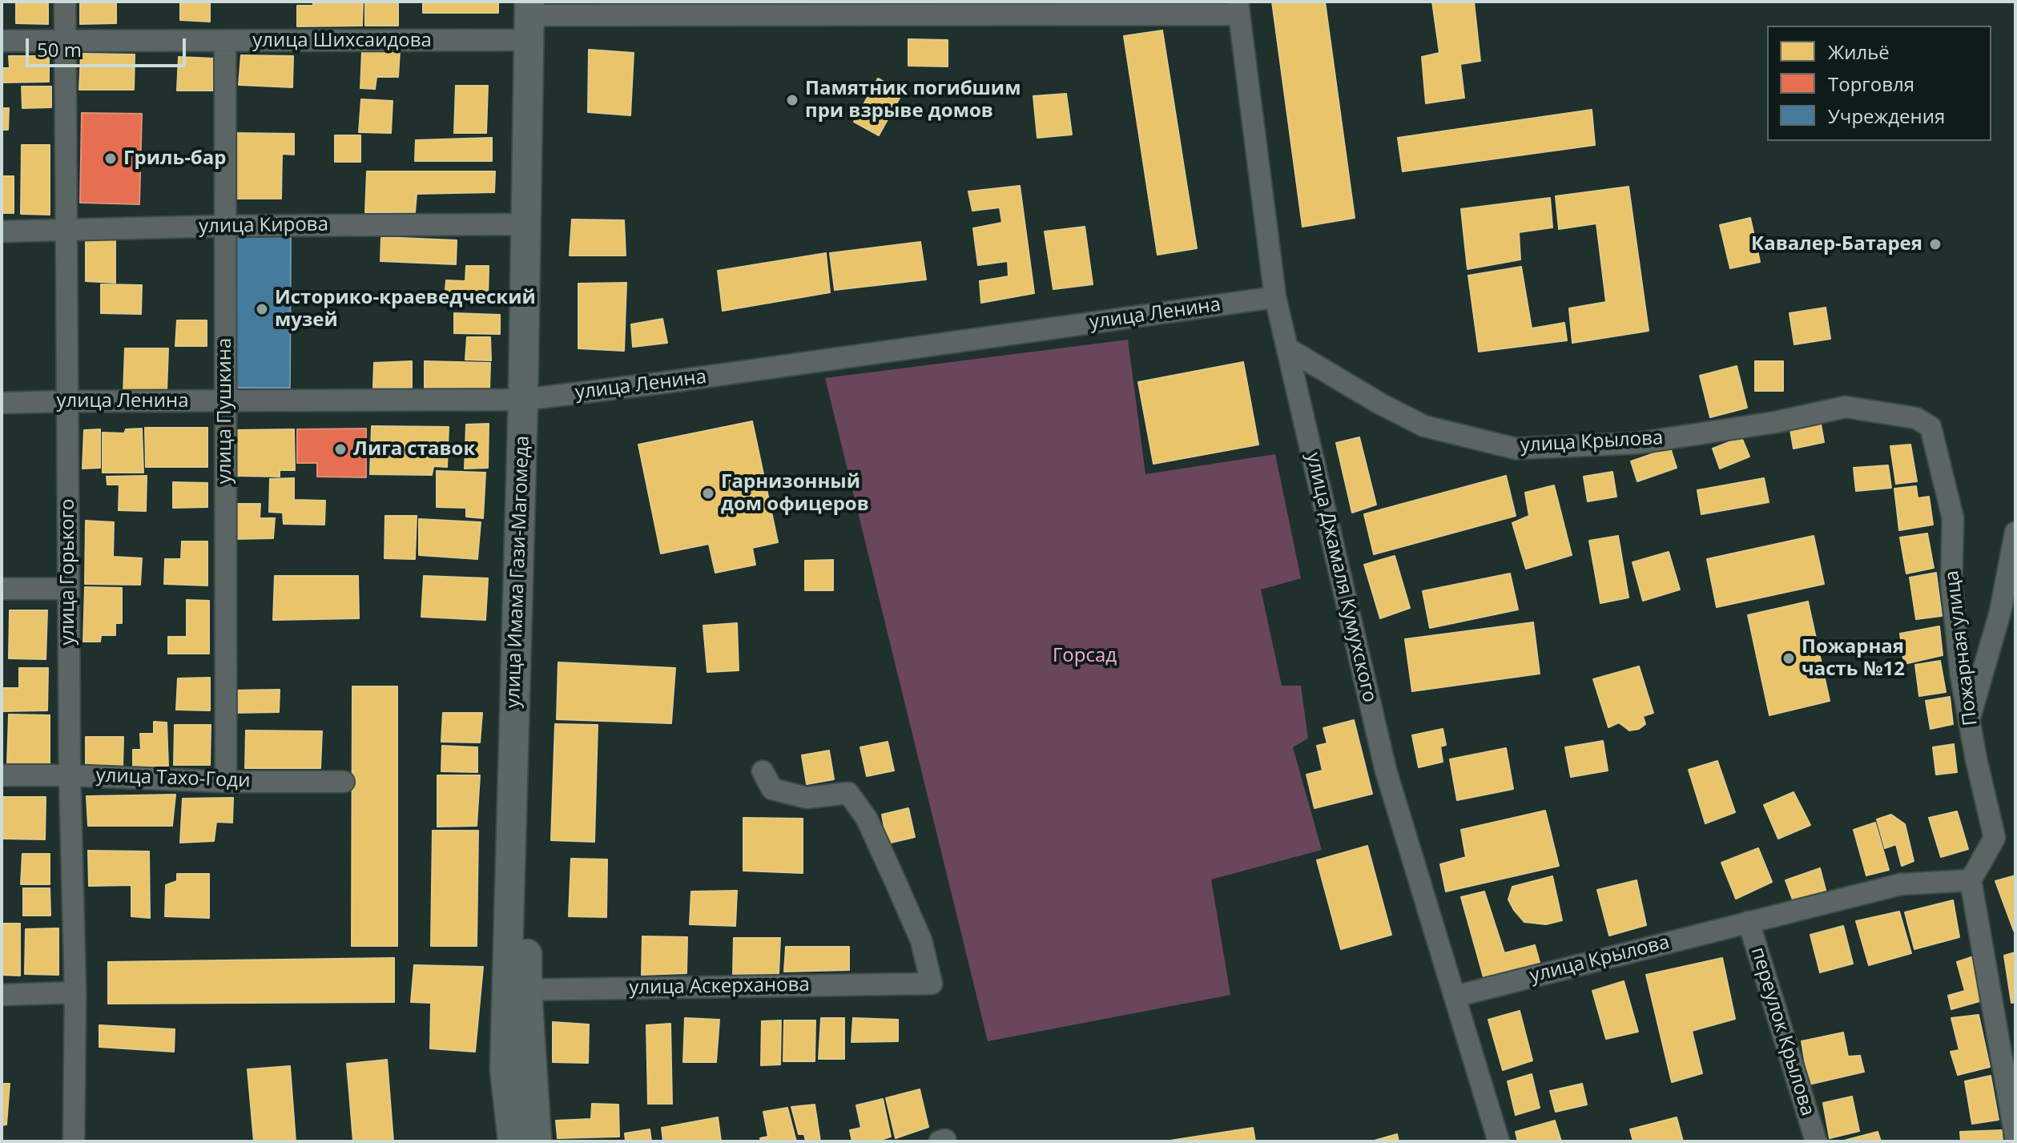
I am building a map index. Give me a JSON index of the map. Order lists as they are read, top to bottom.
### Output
{
  "streets": {
    "street": [
      "улица Шихсаидова",
      "улица Кирова",
      "улица Ленина",
      "улица Пушкина",
      "улица Крылова",
      "улица Горького",
      "улица Джамаля Кумухского",
      "Пожарная улица",
      "улица Тахо-Годи",
      "улица Аскерханова",
      "переулок Крылова"
    ]
  },
  "crossings": [
    ["улица Шихсаидова", "улица Пушкина"],
    ["улица Шихсаидова", "улица Горького"],
    ["улица Шихсаидова", "улица Джамаля Кумухского"],
    ["улица Кирова", "улица Пушкина"],
    ["улица Кирова", "улица Горького"],
    ["улица Ленина", "улица Пушкина"],
    ["улица Ленина", "улица Горького"],
    ["улица Ленина", "улица Джамаля Кумухского"],
    ["улица Пушкина", "улица Тахо-Годи"],
    ["улица Крылова", "улица Джамаля Кумухского"],
    ["улица Крылова", "Пожарная улица"],
    ["улица Крылова", "переулок Крылова"],
    ["улица Горького", "улица Тахо-Годи"]
  ],
  "parks": ["Горсад"],
  "places": [
    "Памятник погибшим при взрыве домов",
    "Гриль-бар",
    "Кавалер-Батарея",
    "Историко-краеведческий музей",
    "Лига ставок",
    "Гарнизонный дом офицеров",
    "Пожарная часть №12"
  ],
  "legend": ["Жильё", "Торговля", "Учреждения"],
  "scale_bar": "50 m"
}
